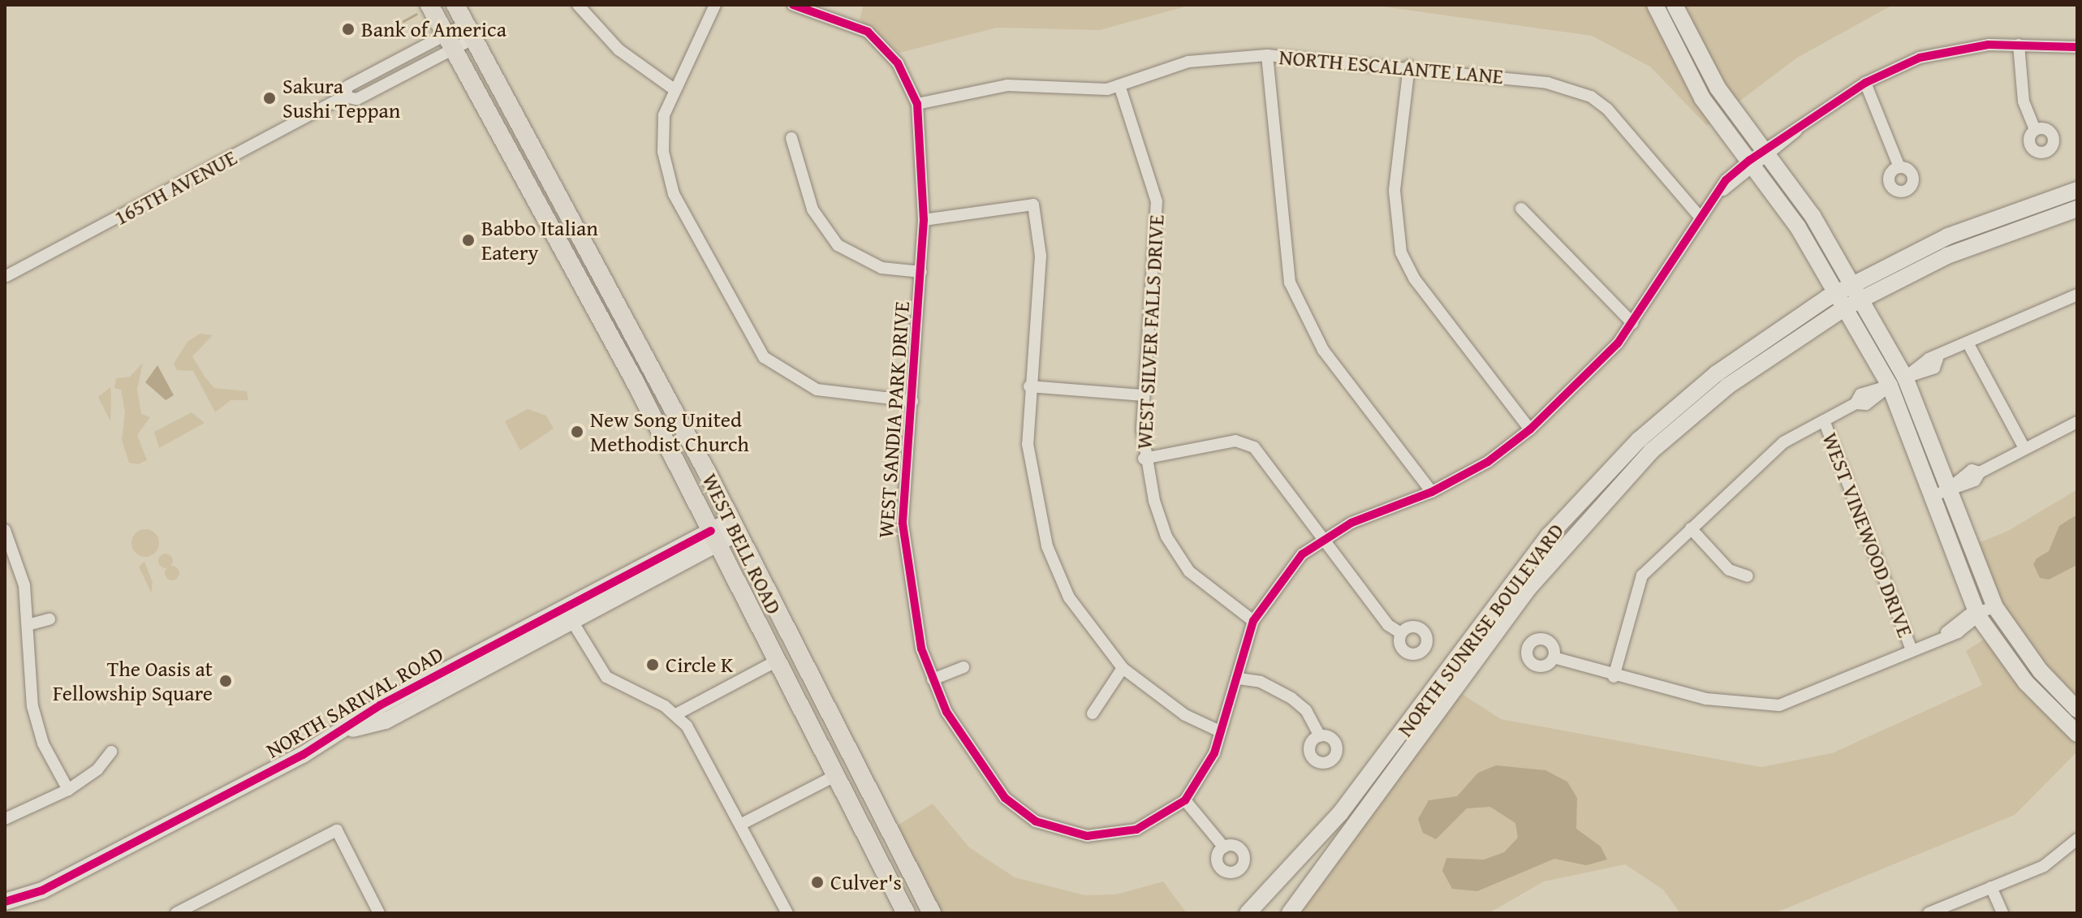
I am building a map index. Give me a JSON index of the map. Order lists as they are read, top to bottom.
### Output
{
  "streets": {
    "main road": ["WEST BELL ROAD"],
    "street": [
      "NORTH ESCALANTE LANE",
      "165TH AVENUE",
      "WEST SILVER FALLS DRIVE",
      "WEST SANDIA PARK DRIVE",
      "WEST VINEWOOD DRIVE",
      "NORTH SUNRISE BOULEVARD",
      "NORTH SARIVAL ROAD"
    ]
  },
  "crossings": [
    ["NORTH ESCALANTE LANE", "WEST SILVER FALLS DRIVE"],
    ["NORTH ESCALANTE LANE", "WEST SANDIA PARK DRIVE"],
    ["165TH AVENUE", "WEST BELL ROAD"],
    ["WEST BELL ROAD", "NORTH SARIVAL ROAD"]
  ],
  "places": [
    "Bank of America",
    "Sakura Sushi Teppan",
    "Babbo Italian Eatery",
    "New Song United Methodist Church",
    "Circle K",
    "The Oasis at Fellowship Square",
    "Culver's"
  ]
}
